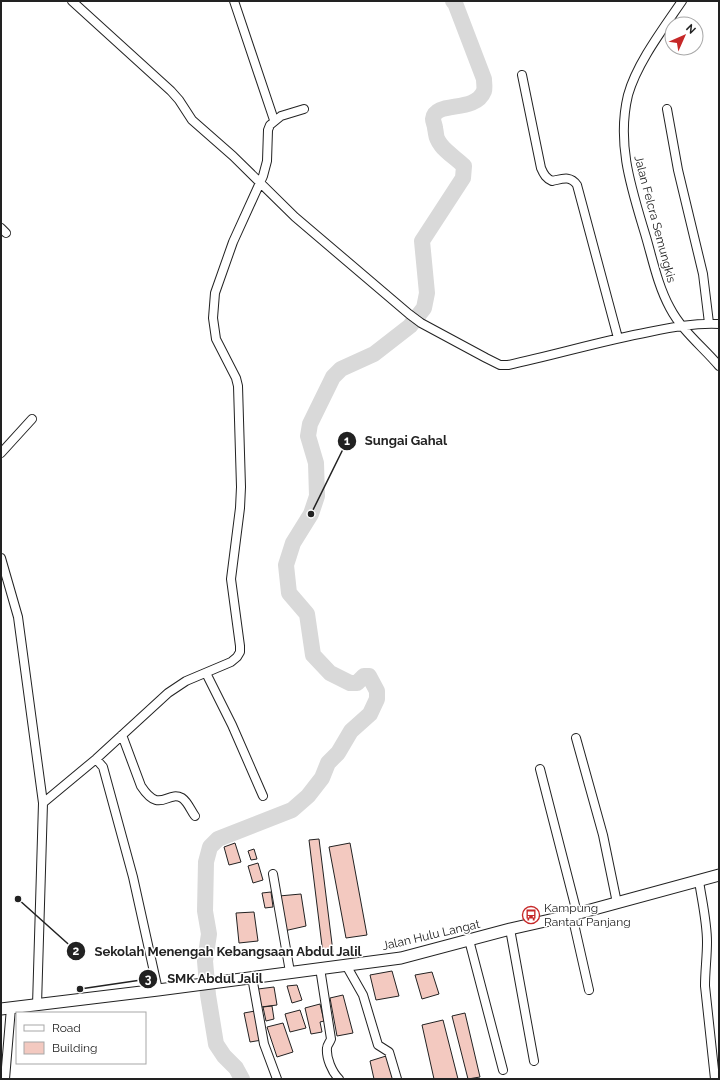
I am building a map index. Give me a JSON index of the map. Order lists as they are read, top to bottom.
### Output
{
  "streets": {
    "street": ["Jalan Felcra Semungkis", "Jalan Hulu Langat"]
  },
  "places": {
    "other": ["Sungai Gahal", "Sekolah Menengah Kebangsaan Abdul Jalil", "SMK Abdul Jalil"],
    "bus stop": ["Kampung Rantau Panjang"]
  },
  "legend": ["Road", "Building"],
  "north": "top right"
}
